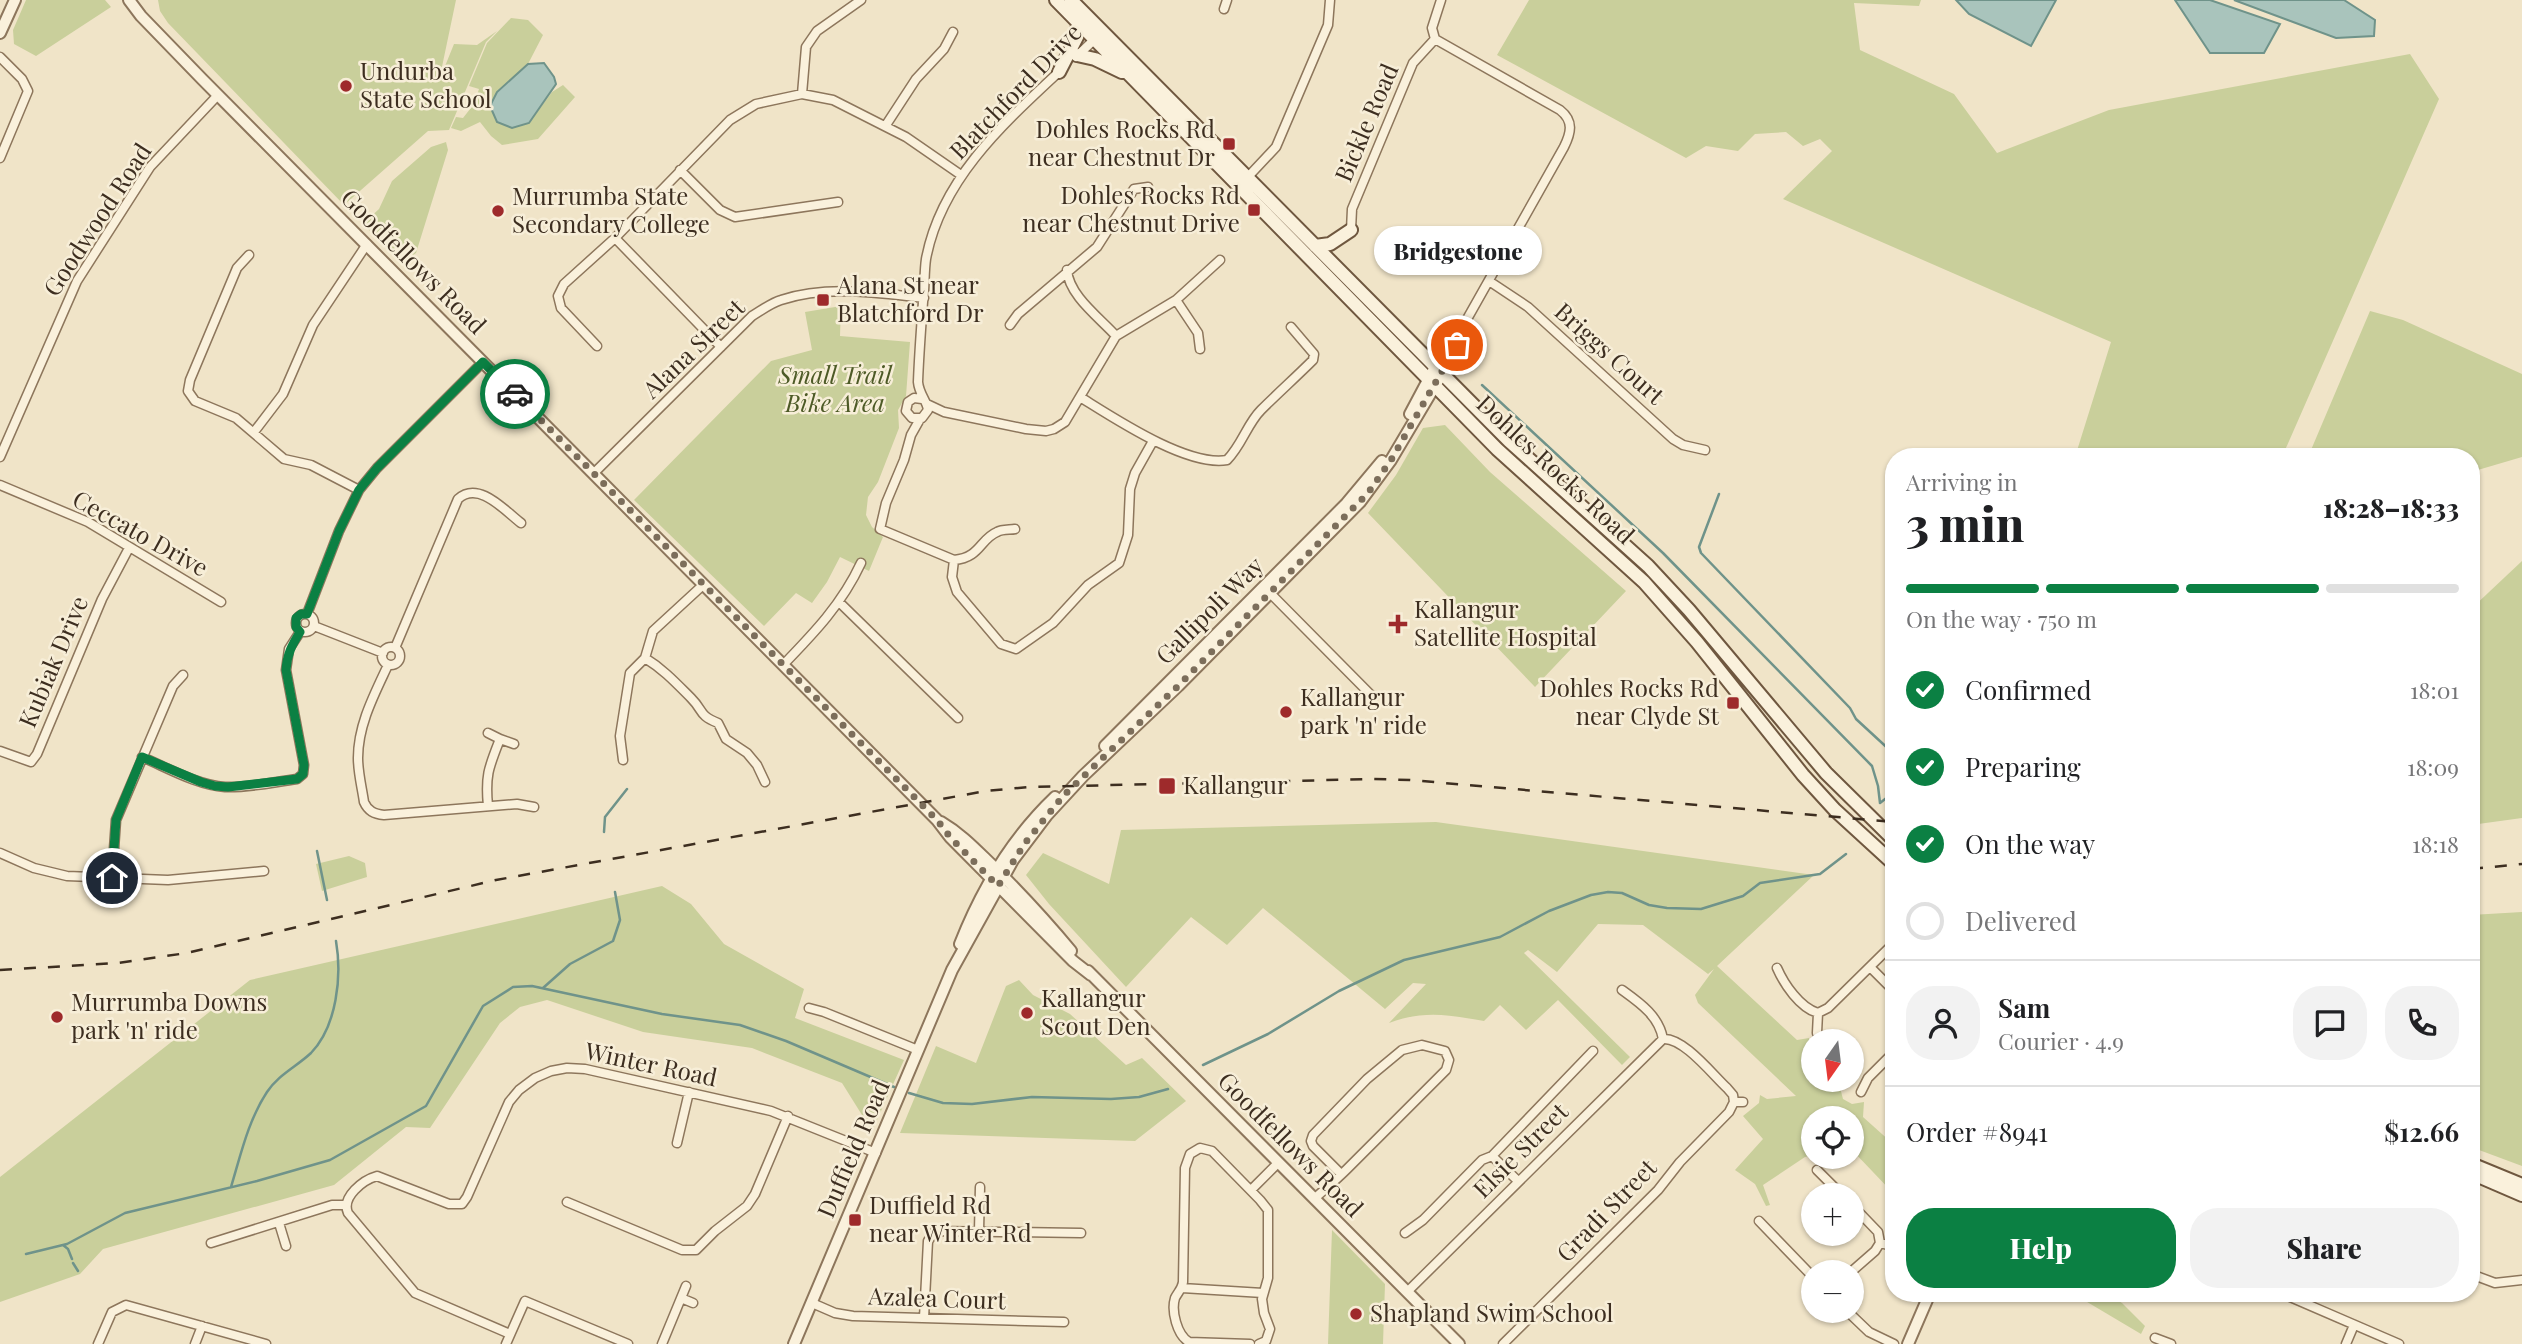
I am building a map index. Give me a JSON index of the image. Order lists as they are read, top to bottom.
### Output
{
  "streets": {
    "main road": ["Dohles Rocks Road"],
    "street": [
      "Blatchford Drive",
      "Bickle Road",
      "Goodwood Road",
      "Goodfellows Road",
      "Alana Street",
      "Briggs Court",
      "Ceccato Drive",
      "Gallipoli Way",
      "Kubiak Drive",
      "Winter Road",
      "Duffield Road",
      "Elsie Street",
      "Gradi Street",
      "Azalea Court"
    ]
  },
  "crossings": [
    ["Blatchford Drive", "Alana Street"],
    ["Blatchford Drive", "Dohles Rocks Road"],
    ["Goodwood Road", "Goodfellows Road"],
    ["Goodfellows Road", "Alana Street"],
    ["Goodfellows Road", "Gallipoli Way"],
    ["Goodfellows Road", "Duffield Road"],
    ["Goodfellows Road", "Elsie Street"],
    ["Dohles Rocks Road", "Gallipoli Way"],
    ["Ceccato Drive", "Kubiak Drive"],
    ["Gallipoli Way", "Duffield Road"],
    ["Winter Road", "Duffield Road"],
    ["Duffield Road", "Azalea Court"],
    ["Elsie Street", "Gradi Street"]
  ],
  "parks": ["Small Trail Bike Area"],
  "places": {
    "other": [
      "Undurba State School",
      "Murrumba State Secondary College",
      "Bridgestone",
      "Kallangur park 'n' ride",
      "Kallangur Scout Den",
      "Murrumba Downs park 'n' ride",
      "Shapland Swim School"
    ],
    "transit": [
      "Dohles Rocks Rd near Chestnut Dr",
      "Dohles Rocks Rd near Chestnut Drive",
      "Alana St near Blatchford Dr",
      "Dohles Rocks Rd near Clyde St",
      "Kallangur",
      "Duffield Rd near Winter Rd"
    ],
    "health": ["Kallangur Satellite Hospital"]
  },
  "north": "bottom",
  "page": {
    "bubble": "Bridgestone",
    "heading": ["3 min", "Arriving in", "18:28–18:33"],
    "panel": [
      "Sam",
      "Courier · 4.9",
      "Order #8941",
      "$12.66"
    ],
    "bar": "On the way · 750 m",
    "list": [
      ["Confirmed", "18:01"],
      ["Preparing", "18:09"],
      ["On the way", "18:18"],
      "Delivered"
    ],
    "map_buttons": ["+", "−"],
    "buttons": ["Help", "Share"]
  }
}
